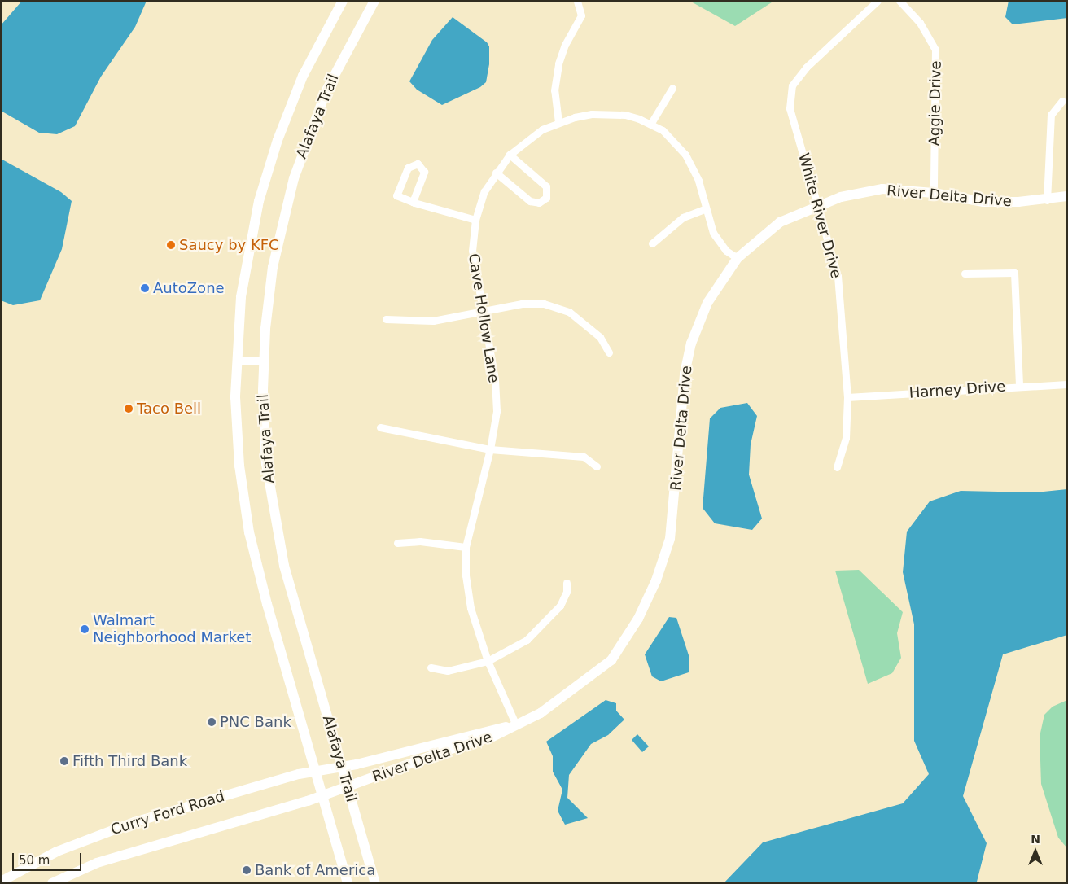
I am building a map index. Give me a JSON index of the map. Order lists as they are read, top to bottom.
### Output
{
  "streets": {
    "street": [
      "Aggie Drive",
      "Alafaya Trail",
      "River Delta Drive",
      "White River Drive",
      "Cave Hollow Lane",
      "Harney Drive",
      "Curry Ford Road"
    ]
  },
  "crossings": [
    ["Aggie Drive", "River Delta Drive"],
    ["Alafaya Trail", "River Delta Drive"],
    ["Alafaya Trail", "Curry Ford Road"],
    ["River Delta Drive", "White River Drive"],
    ["River Delta Drive", "Cave Hollow Lane"],
    ["River Delta Drive", "Curry Ford Road"],
    ["White River Drive", "Harney Drive"]
  ],
  "places": [
    "Saucy by KFC",
    "AutoZone",
    "Taco Bell",
    "Walmart Neighborhood Market",
    "PNC Bank",
    "Fifth Third Bank",
    "Bank of America"
  ],
  "scale_bar": "50 m",
  "north": "top"
}
